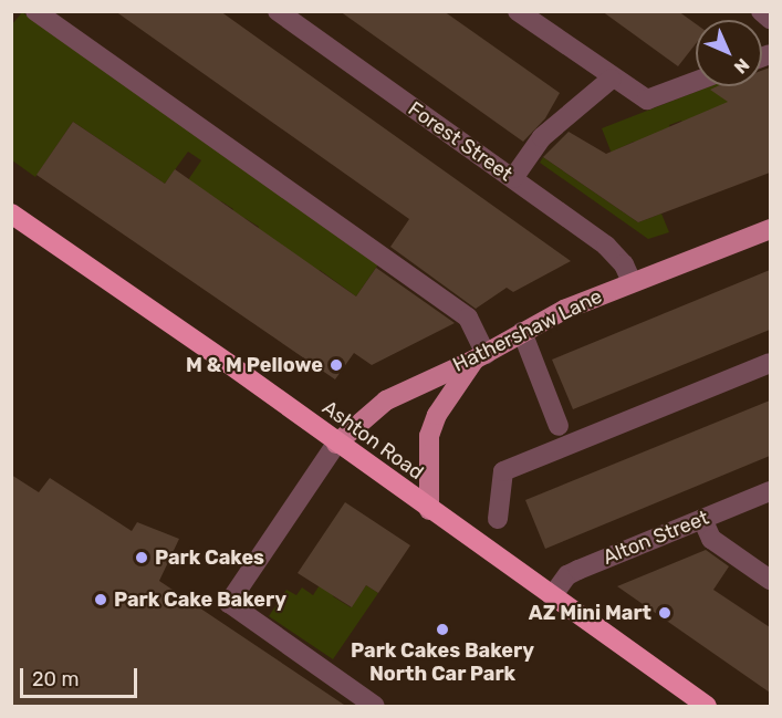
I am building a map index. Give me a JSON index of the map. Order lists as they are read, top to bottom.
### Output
{
  "streets": {
    "highway": ["Ashton Road"],
    "main road": ["Hathershaw Lane"],
    "street": ["Forest Street", "Alton Street"]
  },
  "crossings": [
    ["Forest Street", "Hathershaw Lane"],
    ["Hathershaw Lane", "Ashton Road"],
    ["Ashton Road", "Alton Street"]
  ],
  "places": [
    "M & M Pellowe",
    "Park Cakes",
    "Park Cake Bakery",
    "AZ Mini Mart",
    "Park Cakes Bakery North Car Park"
  ],
  "scale_bar": "20 m",
  "north": "bottom right"
}
